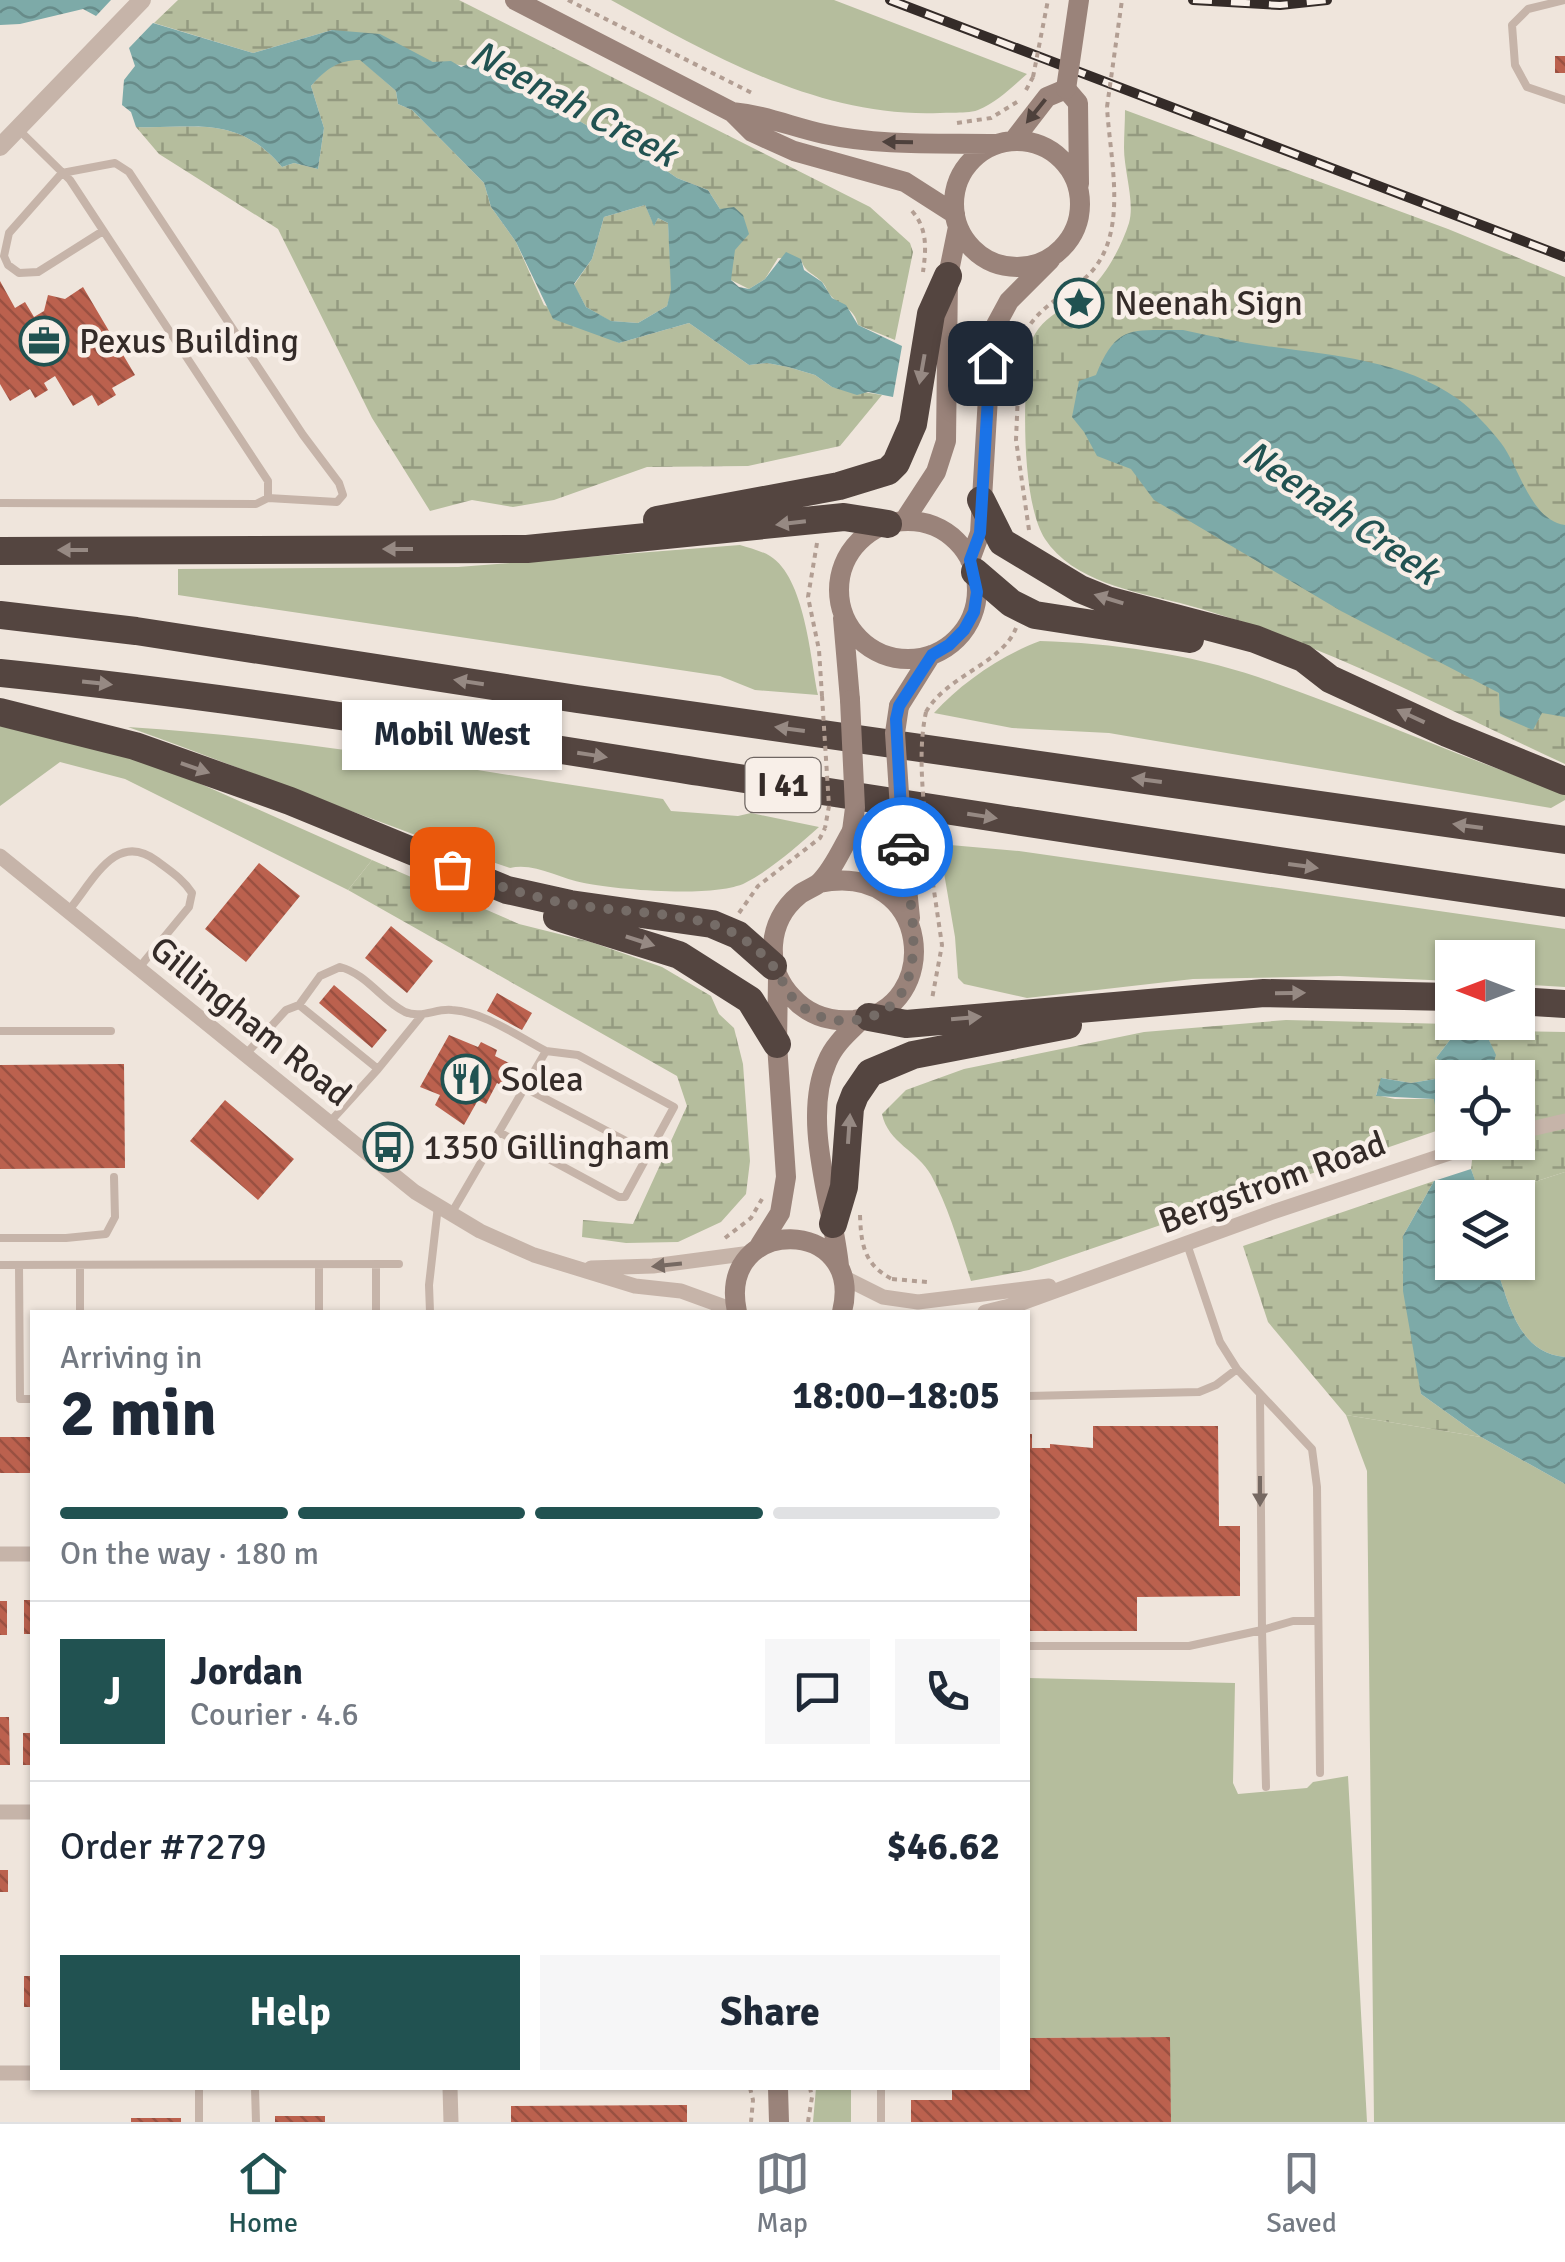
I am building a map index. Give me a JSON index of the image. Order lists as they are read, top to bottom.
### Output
{
  "streets": {
    "highway": ["I 41"],
    "street": ["Gillingham Road", "Bergstrom Road"]
  },
  "water": ["Neenah Creek"],
  "places": {
    "place": ["Neenah Sign"],
    "office": ["Pexus Building"],
    "other": ["Mobil West"],
    "restaurant": ["Solea"],
    "bus stop": ["1350 Gillingham"]
  },
  "north": "left",
  "page": {
    "bubble": "Mobil West",
    "heading": ["2 min", "Arriving in", "18:00–18:05"],
    "panel": [
      "Jordan",
      "Courier · 4.6",
      "Order #7279",
      "$46.62"
    ],
    "bar": "On the way · 180 m",
    "round": "J",
    "buttons": ["Help", "Share"],
    "tabs": ["Home", "Map", "Saved"]
  }
}
